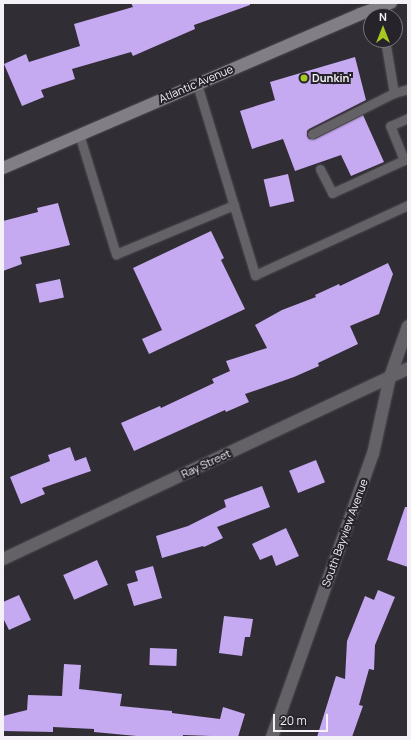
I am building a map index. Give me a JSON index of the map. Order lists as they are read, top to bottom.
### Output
{
  "streets": {
    "main road": ["Atlantic Avenue"],
    "street": ["Ray Street", "South Bayview Avenue"]
  },
  "crossings": [
    ["Ray Street", "South Bayview Avenue"]
  ],
  "places": ["Dunkin'"],
  "scale_bar": "20 m",
  "north": "top"
}
